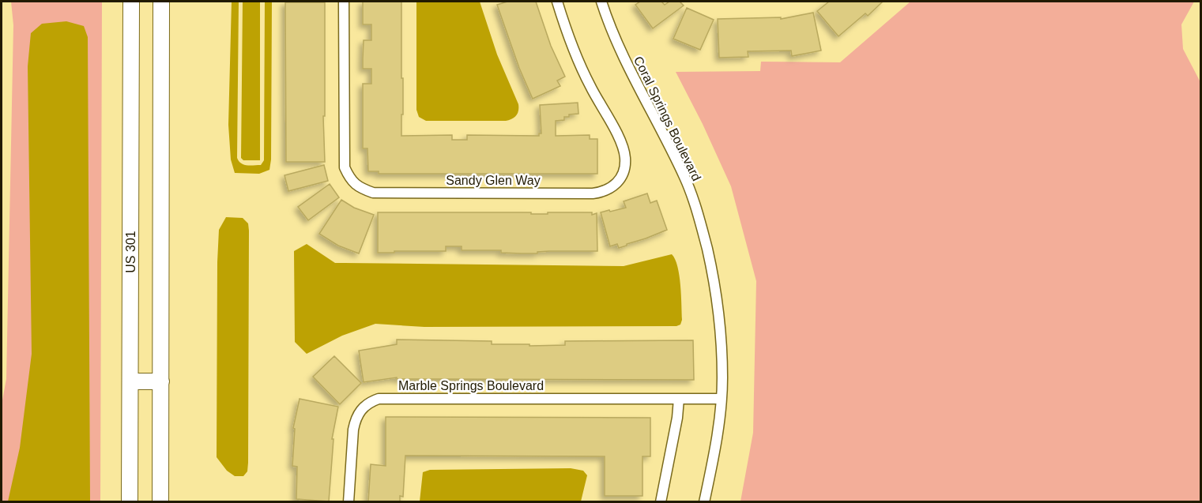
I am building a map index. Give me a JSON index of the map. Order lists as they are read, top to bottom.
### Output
{
  "streets": {
    "main road": ["US 301"],
    "street": ["Coral Springs Boulevard", "Sandy Glen Way", "Marble Springs Boulevard"]
  },
  "crossings": [
    ["Coral Springs Boulevard", "Marble Springs Boulevard"]
  ]
}
